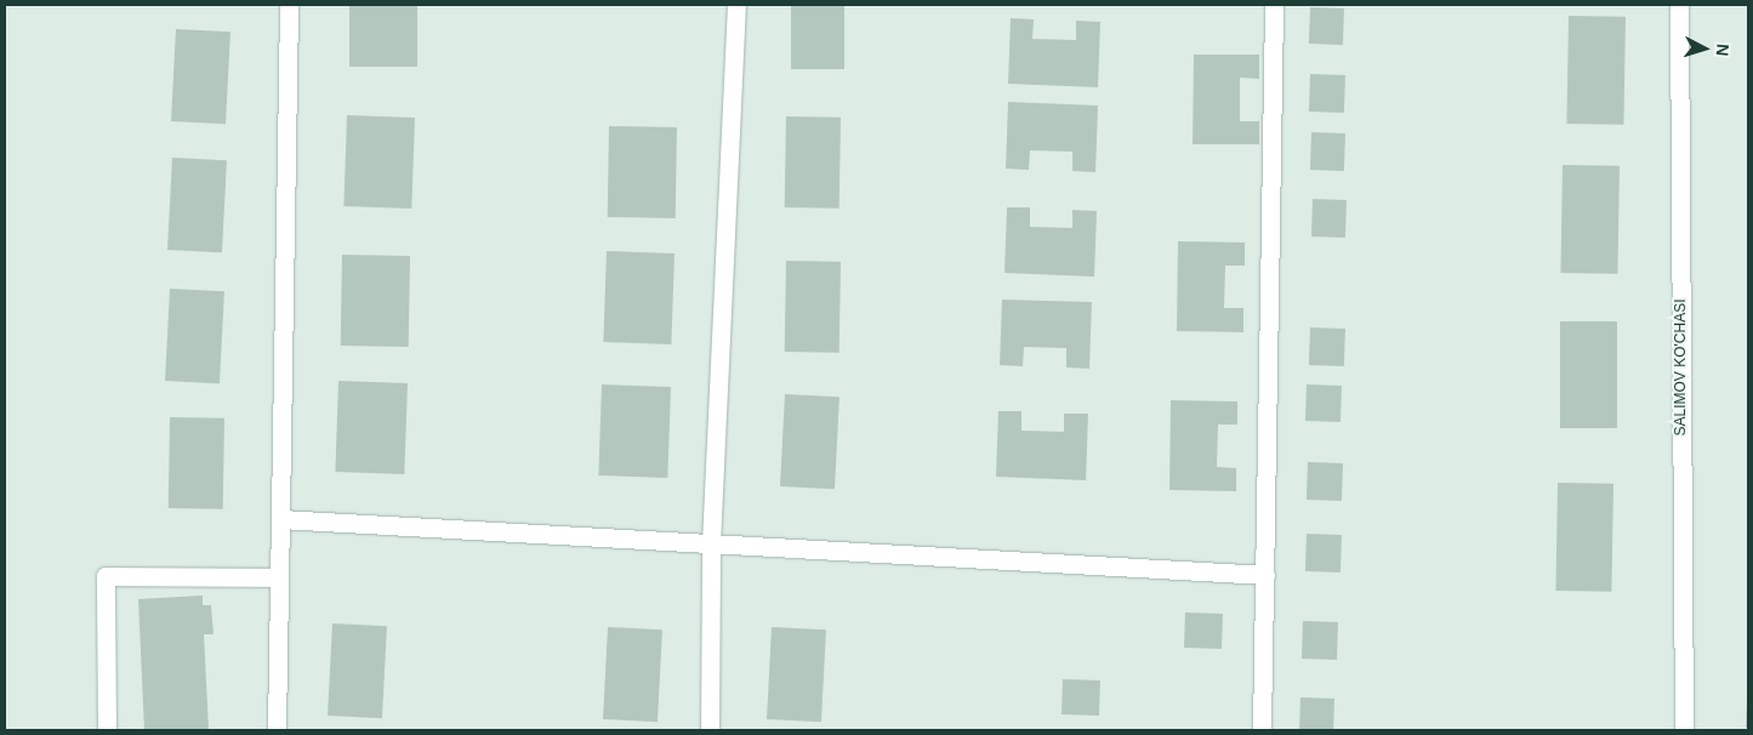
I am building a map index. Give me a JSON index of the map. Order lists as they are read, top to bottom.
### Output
{
  "streets": {
    "street": ["SALIMOV KO'CHASI"]
  },
  "north": "right"
}
